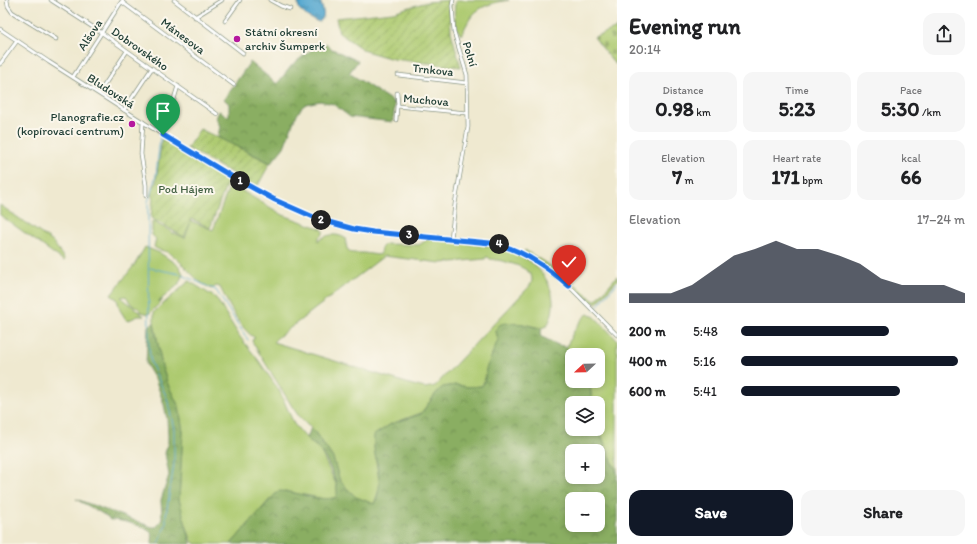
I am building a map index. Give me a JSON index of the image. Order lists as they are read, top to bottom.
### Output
{
  "streets": {
    "street": [
      "Alšova",
      "Mánesova",
      "Dobrovského",
      "Polní",
      "Trnkova",
      "Bludovská",
      "Muchova"
    ]
  },
  "crossings": [
    ["Alšova", "Mánesova"],
    ["Alšova", "Dobrovského"],
    ["Alšova", "Bludovská"],
    ["Polní", "Trnkova"],
    ["Polní", "Bludovská"],
    ["Polní", "Muchova"]
  ],
  "parks": ["Pod Hájem"],
  "places": ["Státní okresní archiv Šumperk", "Planografie.cz (kopírovací centrum)"],
  "north": "left",
  "page": {
    "heading": ["Evening run", "20:14"],
    "stats": [
      ["Distance", "0.98 km"],
      ["Time", "5:23"],
      ["Pace", "5:30 /km"],
      ["Elevation", "7 m"],
      ["Heart rate", "171 bpm"],
      ["kcal", "66"]
    ],
    "pins": [
      "1",
      "2",
      "3",
      "4"
    ],
    "chart": ["Elevation", "17–24 m"],
    "list": [
      {
        "name": "200 m",
        "note": "5:48"
      },
      {
        "name": "400 m",
        "note": "5:16"
      },
      {
        "name": "600 m",
        "note": "5:41"
      }
    ],
    "map_buttons": ["+", "−"],
    "buttons": ["Save", "Share"]
  }
}
